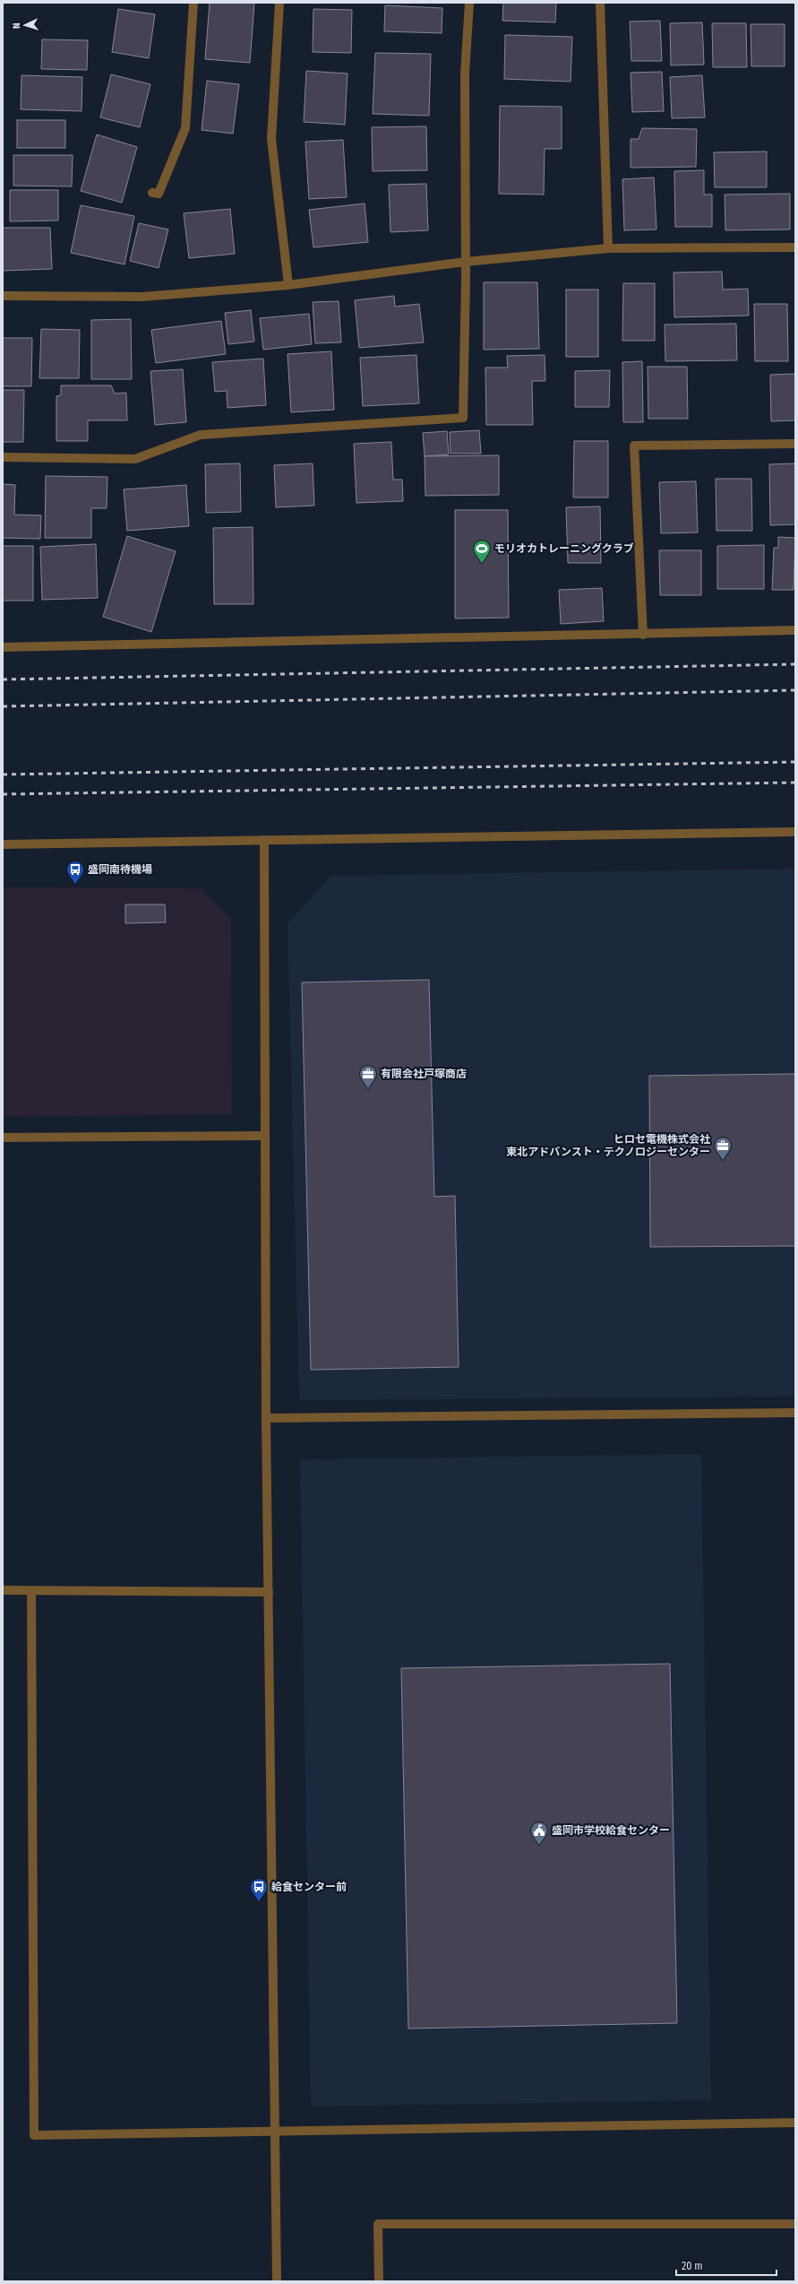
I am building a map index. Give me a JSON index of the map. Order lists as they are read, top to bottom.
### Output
{
  "places": {
    "sports": ["モリオカトレーニングクラブ"],
    "bus stop": ["盛岡南待機場", "給食センター前"],
    "office": ["有限会社戸塚商店", "ヒロセ電機株式会社 東北アドバンスト・テクノロジーセンター"],
    "public building": ["盛岡市学校給食センター"]
  },
  "scale_bar": "20 m",
  "north": "left"
}
